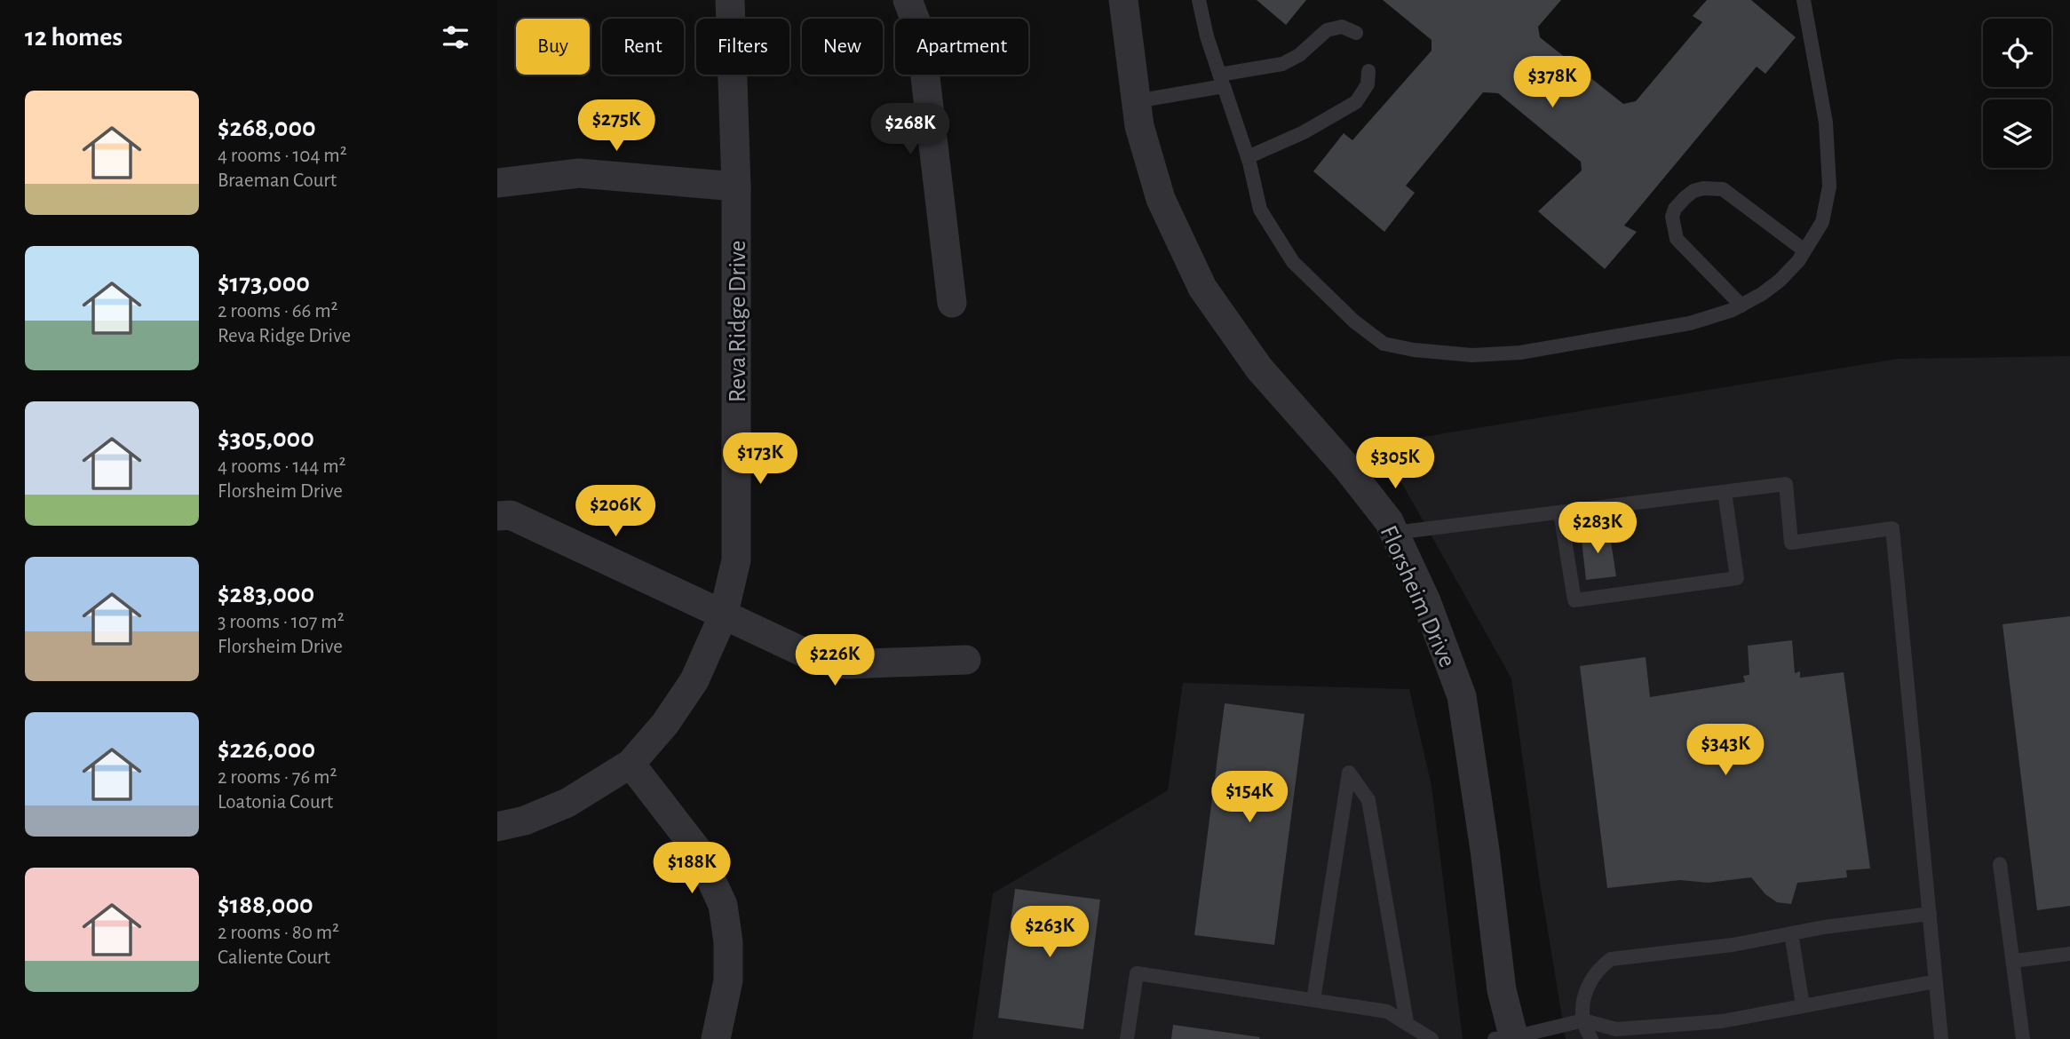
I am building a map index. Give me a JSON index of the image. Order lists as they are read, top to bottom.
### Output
{
  "streets": {
    "street": ["Reva Ridge Drive", "Florsheim Drive"]
  },
  "page": {
    "heading": "12 homes",
    "chip": [
      "Buy",
      "Rent",
      "Filters",
      "New",
      "Apartment"
    ],
    "price": [
      "$378K",
      "$275K",
      "$268K",
      "$173K",
      "$305K",
      "$206K",
      "$283K",
      "$226K",
      "$343K",
      "$154K",
      "$188K",
      "$263K"
    ],
    "list": [
      {
        "name": "$268,000",
        "note": "4 rooms · 104 m² · Braeman Court"
      },
      {
        "name": "$173,000",
        "note": "2 rooms · 66 m² · Reva Ridge Drive"
      },
      {
        "name": "$305,000",
        "note": "4 rooms · 144 m² · Florsheim Drive"
      },
      {
        "name": "$283,000",
        "note": "3 rooms · 107 m² · Florsheim Drive"
      },
      {
        "name": "$226,000",
        "note": "2 rooms · 76 m² · Loatonia Court"
      },
      {
        "name": "$188,000",
        "note": "2 rooms · 80 m² · Caliente Court"
      }
    ]
  }
}
